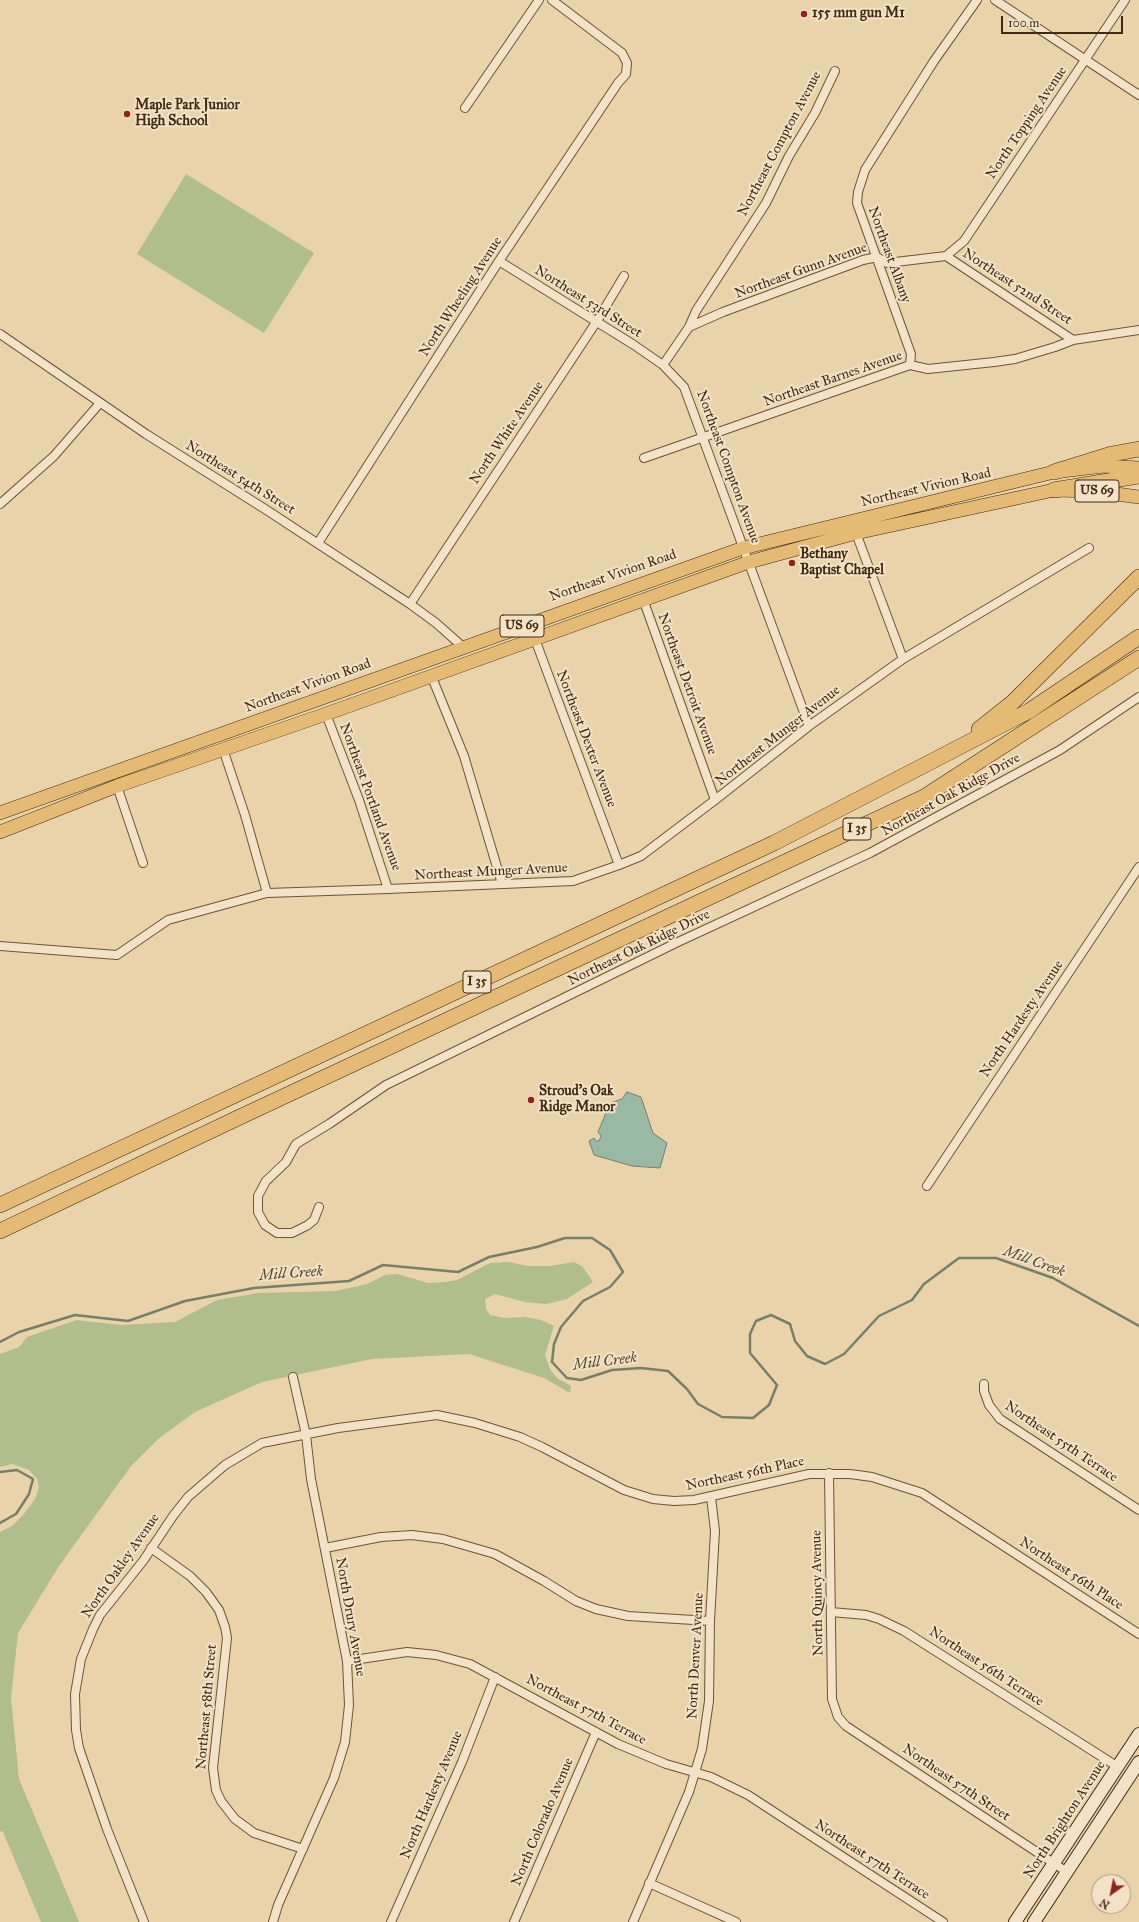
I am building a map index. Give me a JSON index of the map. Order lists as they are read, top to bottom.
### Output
{
  "streets": {
    "highway": ["I 35"],
    "main road": ["Northeast Vivion Road", "US 69", "North Brighton Avenue"],
    "street": [
      "North Topping Avenue",
      "Northeast Compton Avenue",
      "Northeast Albany",
      "Northeast Gunn Avenue",
      "Northeast 52nd Street",
      "North Wheeling Avenue",
      "Northeast 53rd Street",
      "Northeast Barnes Avenue",
      "North White Avenue",
      "Northeast 54th Street",
      "Northeast Detroit Avenue",
      "Northeast Munger Avenue",
      "Northeast Dexter Avenue",
      "Northeast Oak Ridge Drive",
      "Northeast Portland Avenue",
      "North Hardesty Avenue",
      "Northeast 55th Terrace",
      "Northeast 56th Place",
      "North Oakley Avenue",
      "North Quincy Avenue",
      "North Drury Avenue",
      "North Denver Avenue",
      "Northeast 56th Terrace",
      "Northeast 58th Street",
      "Northeast 57th Terrace",
      "Northeast 57th Street",
      "North Colorado Avenue"
    ]
  },
  "crossings": [
    ["North Topping Avenue", "Northeast Gunn Avenue"],
    ["North Topping Avenue", "Northeast 52nd Street"],
    ["Northeast Compton Avenue", "Northeast Gunn Avenue"],
    ["Northeast Compton Avenue", "Northeast 53rd Street"],
    ["Northeast Compton Avenue", "Northeast Barnes Avenue"],
    ["Northeast Compton Avenue", "Northeast Vivion Road"],
    ["Northeast Compton Avenue", "Northeast Munger Avenue"],
    ["Northeast Albany", "Northeast Gunn Avenue"],
    ["Northeast Albany", "Northeast Barnes Avenue"],
    ["Northeast Gunn Avenue", "Northeast 52nd Street"],
    ["Northeast 52nd Street", "Northeast Barnes Avenue"],
    ["North Wheeling Avenue", "Northeast 53rd Street"],
    ["North Wheeling Avenue", "Northeast 54th Street"],
    ["Northeast 53rd Street", "North White Avenue"],
    ["North White Avenue", "Northeast 54th Street"],
    ["Northeast 54th Street", "Northeast Vivion Road"],
    ["Northeast Vivion Road", "Northeast Detroit Avenue"],
    ["Northeast Vivion Road", "Northeast Dexter Avenue"],
    ["Northeast Vivion Road", "Northeast Portland Avenue"],
    ["Northeast Detroit Avenue", "Northeast Munger Avenue"],
    ["Northeast Munger Avenue", "Northeast Dexter Avenue"],
    ["Northeast Munger Avenue", "Northeast Portland Avenue"],
    ["North Hardesty Avenue", "Northeast 57th Terrace"],
    ["Northeast 56th Place", "North Oakley Avenue"],
    ["Northeast 56th Place", "North Quincy Avenue"],
    ["Northeast 56th Place", "North Drury Avenue"],
    ["Northeast 56th Place", "North Denver Avenue"],
    ["North Oakley Avenue", "North Drury Avenue"],
    ["North Oakley Avenue", "Northeast 58th Street"],
    ["North Quincy Avenue", "Northeast 56th Terrace"],
    ["North Quincy Avenue", "Northeast 57th Street"],
    ["North Drury Avenue", "Northeast 58th Street"],
    ["North Drury Avenue", "Northeast 57th Terrace"],
    ["North Denver Avenue", "Northeast 57th Terrace"],
    ["Northeast 56th Terrace", "North Brighton Avenue"],
    ["Northeast 57th Terrace", "North Colorado Avenue"],
    ["Northeast 57th Street", "North Brighton Avenue"]
  ],
  "water": ["Mill Creek"],
  "places": [
    "155 mm gun M1",
    "Maple Park Junior High School",
    "Bethany Baptist Chapel",
    "Stroud's Oak Ridge Manor"
  ],
  "scale_bar": "100 m",
  "north": "bottom left"
}
